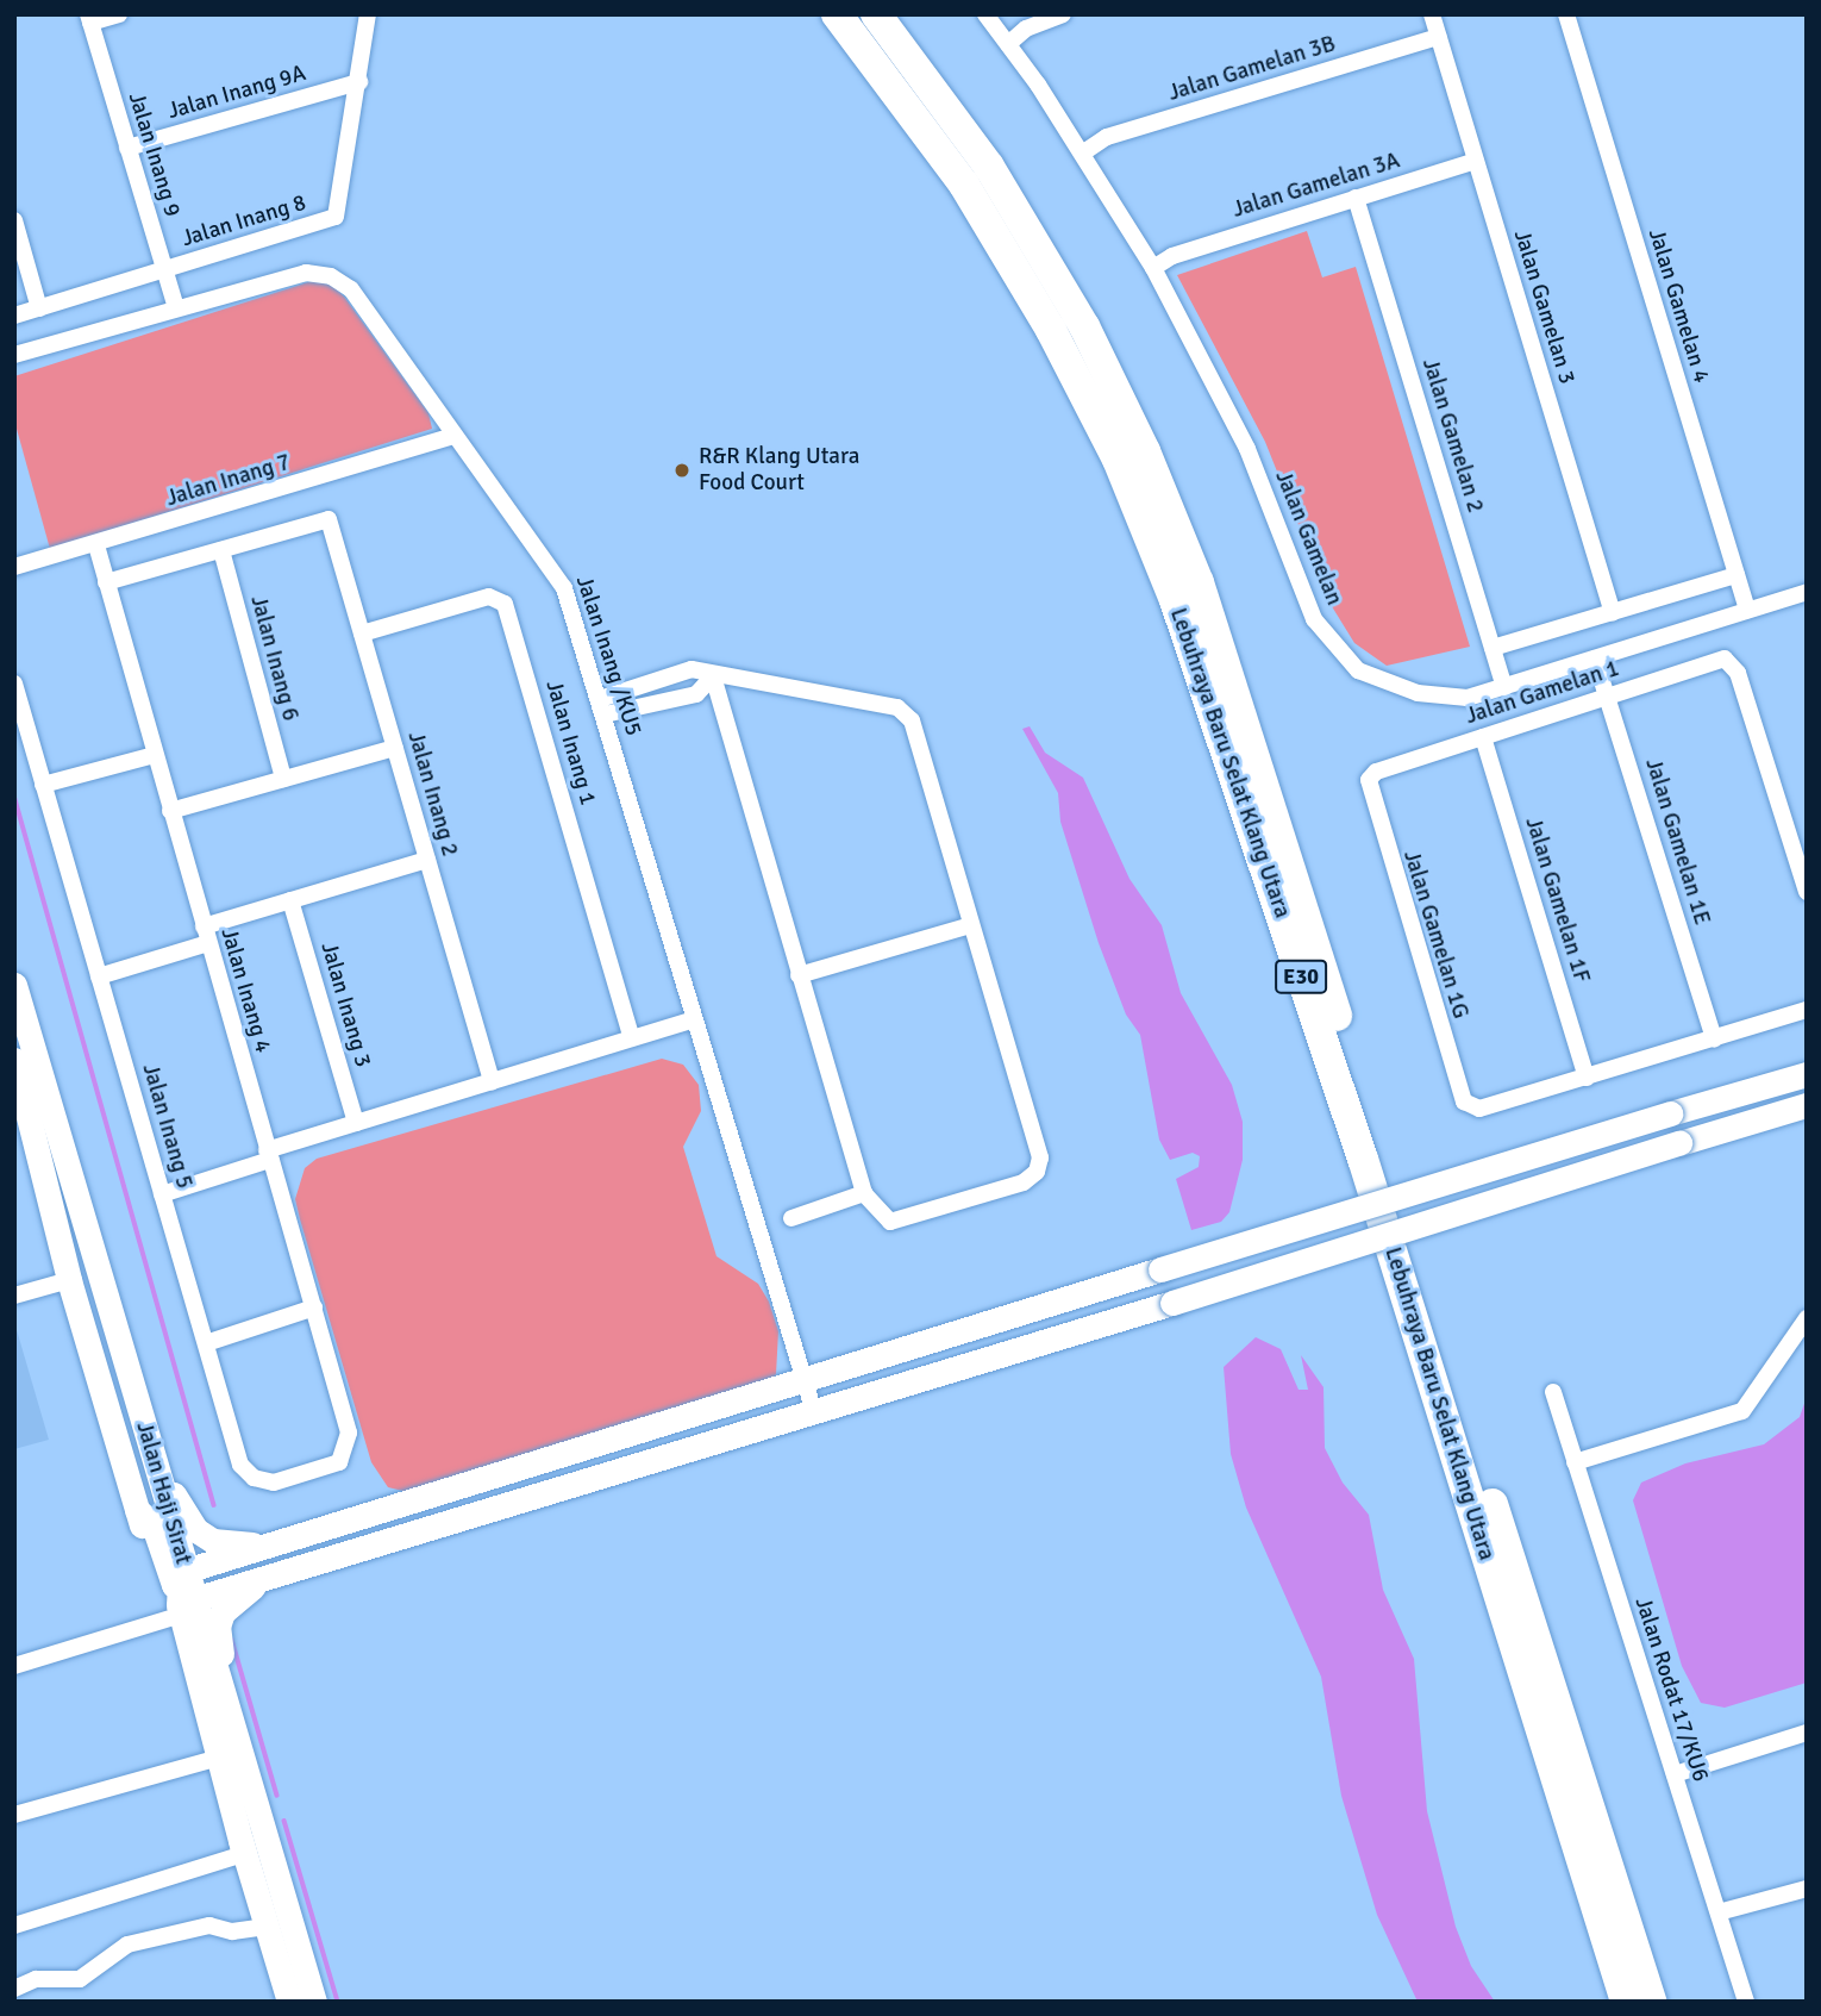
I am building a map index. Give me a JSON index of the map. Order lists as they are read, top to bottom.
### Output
{
  "streets": {
    "highway": ["Lebuhraya Baru Selat Klang Utara", "E30"],
    "street": [
      "Jalan Gamelan 3B",
      "Jalan Inang 9A",
      "Jalan Inang 9",
      "Jalan Gamelan 3A",
      "Jalan Inang 8",
      "Jalan Gamelan 4",
      "Jalan Gamelan 3",
      "Jalan Gamelan 2",
      "Jalan Inang 7",
      "Jalan Gamelan",
      "Jalan Inang /KU5",
      "Jalan Inang 6",
      "Jalan Gamelan 1",
      "Jalan Inang 1",
      "Jalan Inang 2",
      "Jalan Gamelan 1E",
      "Jalan Gamelan 1F",
      "Jalan Gamelan 1G",
      "Jalan Inang 4",
      "Jalan Inang 3",
      "Jalan Inang 5",
      "Jalan Haji Sirat",
      "Jalan Rodat 17/KU6"
    ]
  },
  "crossings": [
    ["Jalan Gamelan 3B", "Jalan Gamelan 3"],
    ["Jalan Gamelan 3B", "Jalan Gamelan"],
    ["Jalan Inang 9A", "Jalan Inang 9"],
    ["Jalan Inang 9A", "Jalan Inang 8"],
    ["Jalan Inang 9", "Jalan Inang 8"],
    ["Jalan Inang 9", "Jalan Inang /KU5"],
    ["Jalan Gamelan 3A", "Jalan Gamelan 3"],
    ["Jalan Gamelan 3A", "Jalan Gamelan 2"],
    ["Jalan Gamelan 3A", "Jalan Gamelan"],
    ["Jalan Gamelan 4", "Jalan Gamelan"],
    ["Jalan Gamelan 2", "Jalan Gamelan"],
    ["Jalan Inang 7", "Jalan Inang /KU5"],
    ["Jalan Inang 7", "Jalan Inang 4"],
    ["Jalan Gamelan", "Jalan Gamelan 1E"],
    ["Jalan Inang 6", "Jalan Inang 2"],
    ["Jalan Gamelan 1", "Jalan Gamelan 1E"],
    ["Jalan Gamelan 1", "Jalan Gamelan 1F"],
    ["Jalan Gamelan 1", "Jalan Gamelan 1G"],
    ["Jalan Inang 1", "Jalan Inang 2"],
    ["Jalan Gamelan 1F", "Jalan Gamelan 1G"],
    ["Jalan Inang 4", "Jalan Inang 5"]
  ],
  "places": ["R&R Klang Utara Food Court"]
}
